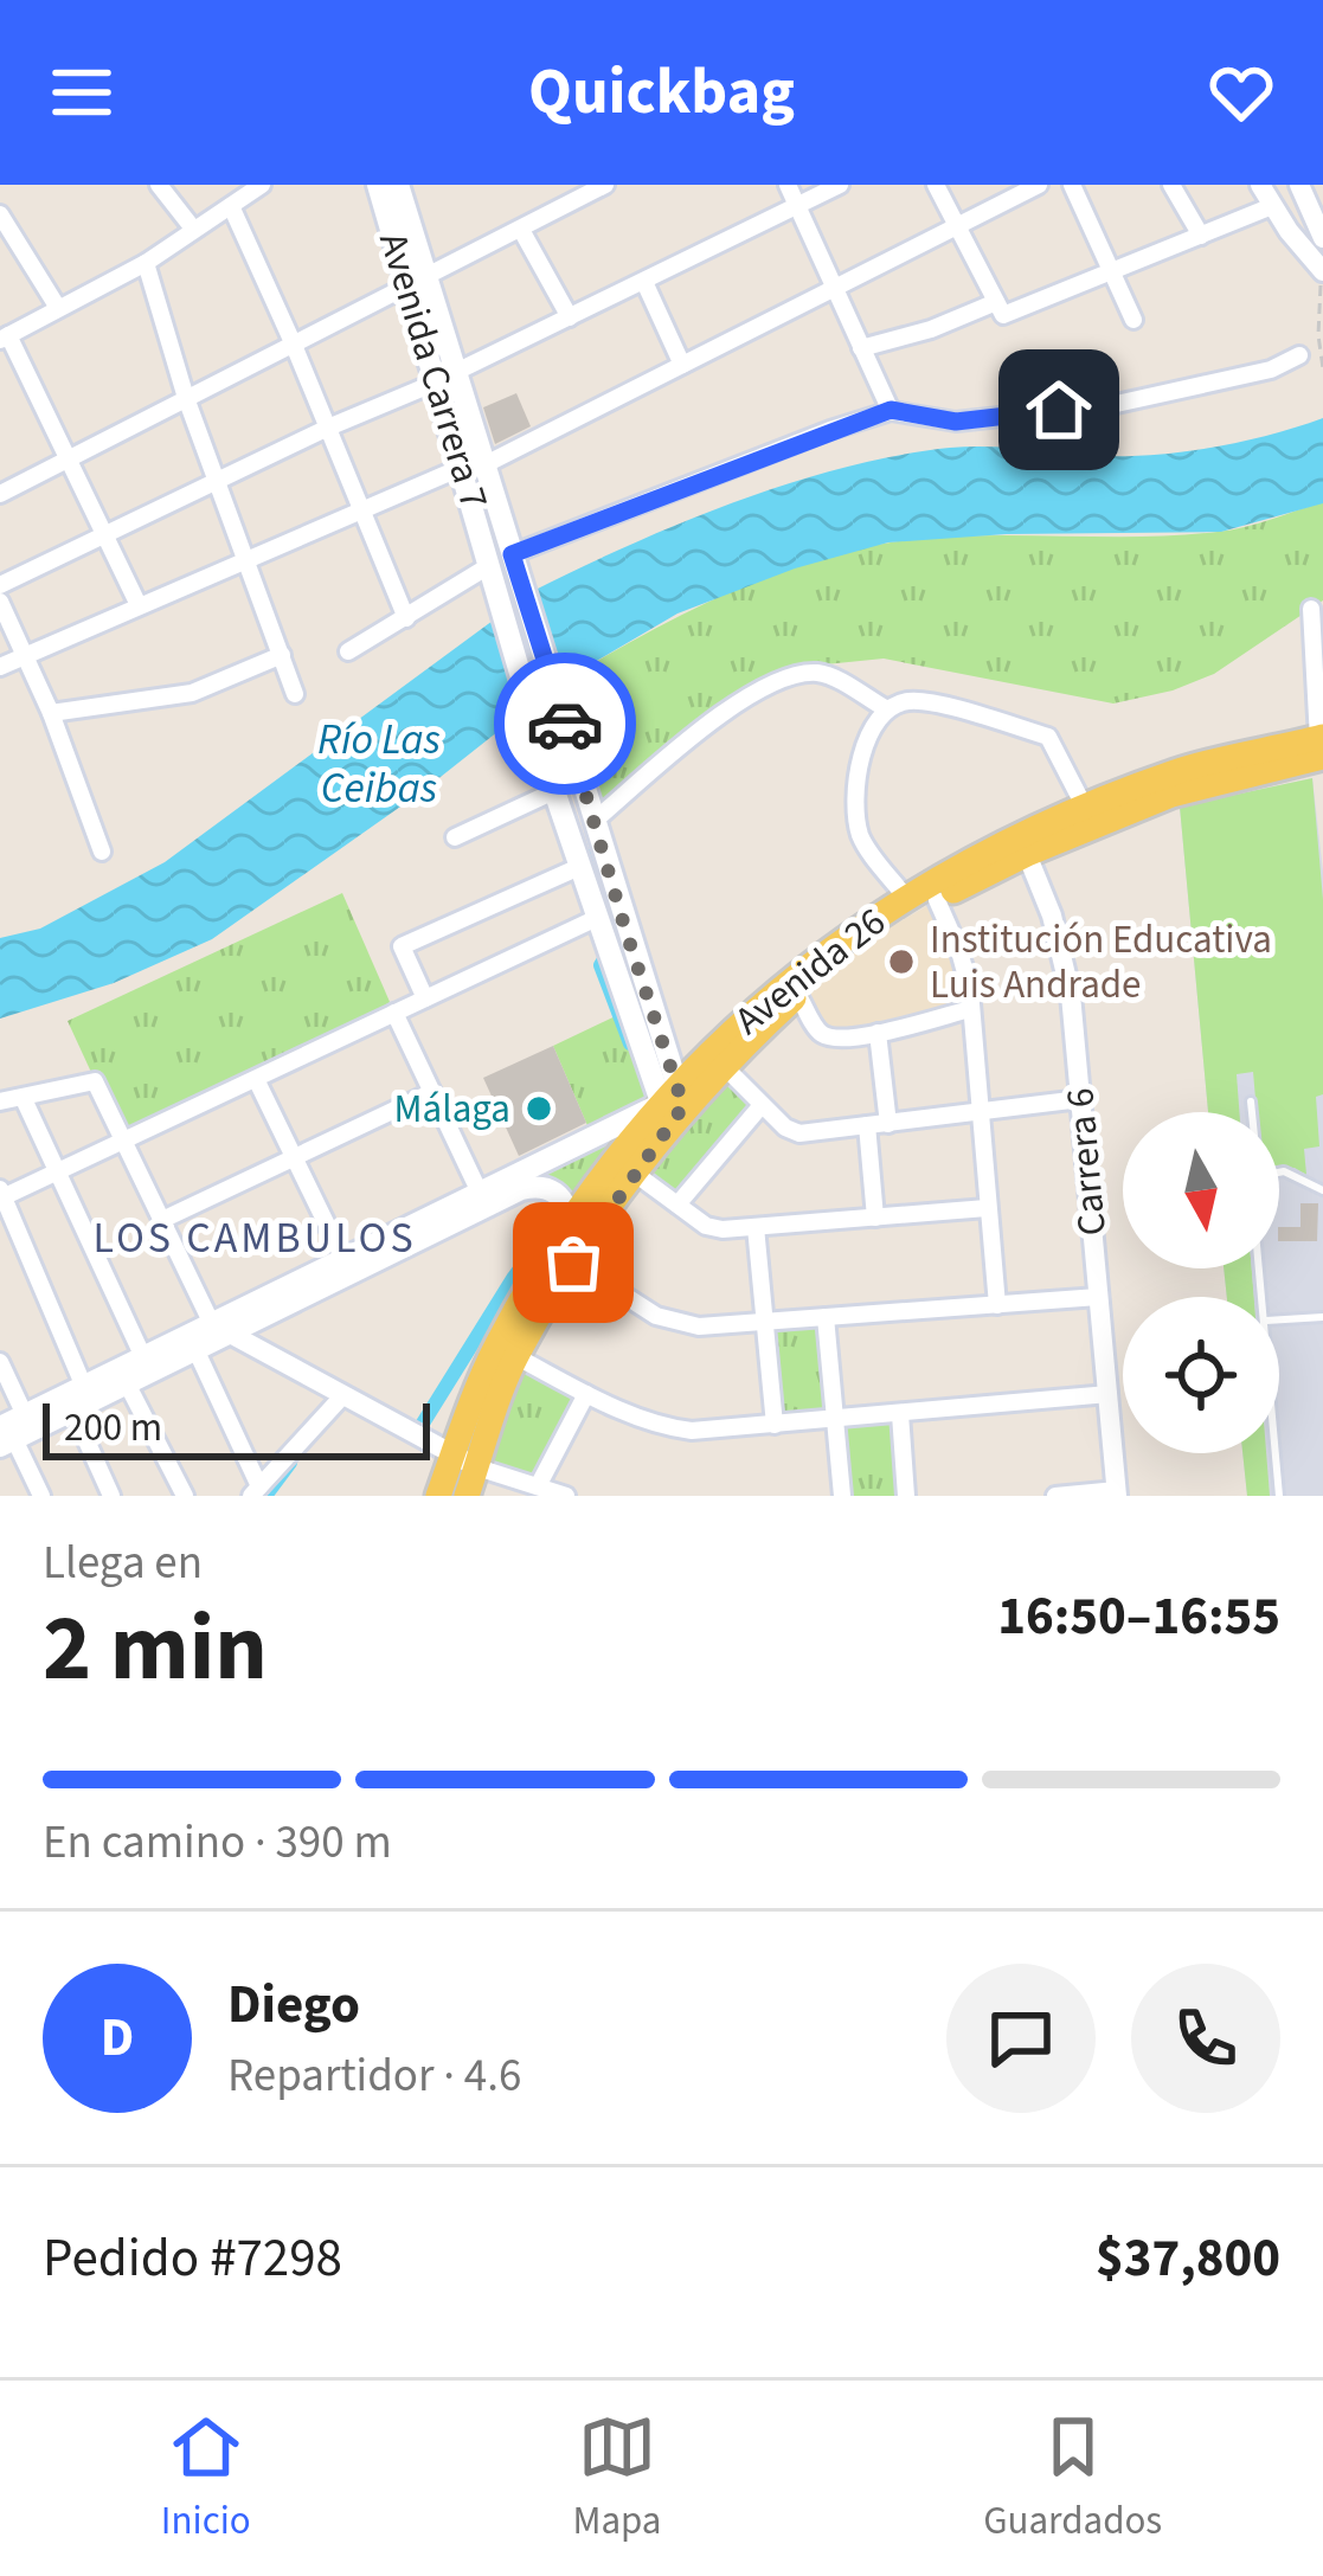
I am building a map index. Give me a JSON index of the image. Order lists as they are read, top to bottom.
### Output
{
  "streets": {
    "main road": ["Avenida Carrera 7", "Avenida 26"],
    "street": ["Carrera 6"]
  },
  "crossings": [
    ["Avenida Carrera 7", "Avenida 26"],
    ["Avenida 26", "Carrera 6"]
  ],
  "districts": ["LOS CAMBULOS"],
  "water": ["Río Las Ceibas"],
  "places": ["Institución Educativa Luis Andrade", "Málaga"],
  "scale_bar": "200 m",
  "north": "bottom",
  "page": {
    "header": "Quickbag",
    "scale": "200 m",
    "heading": ["2 min", "Llega en", "16:50–16:55"],
    "panel": [
      "Diego",
      "Repartidor · 4.6",
      "Pedido #7298",
      "$37,800"
    ],
    "bar": "En camino · 390 m",
    "round": "D",
    "tabs": ["Inicio", "Mapa", "Guardados"]
  }
}
